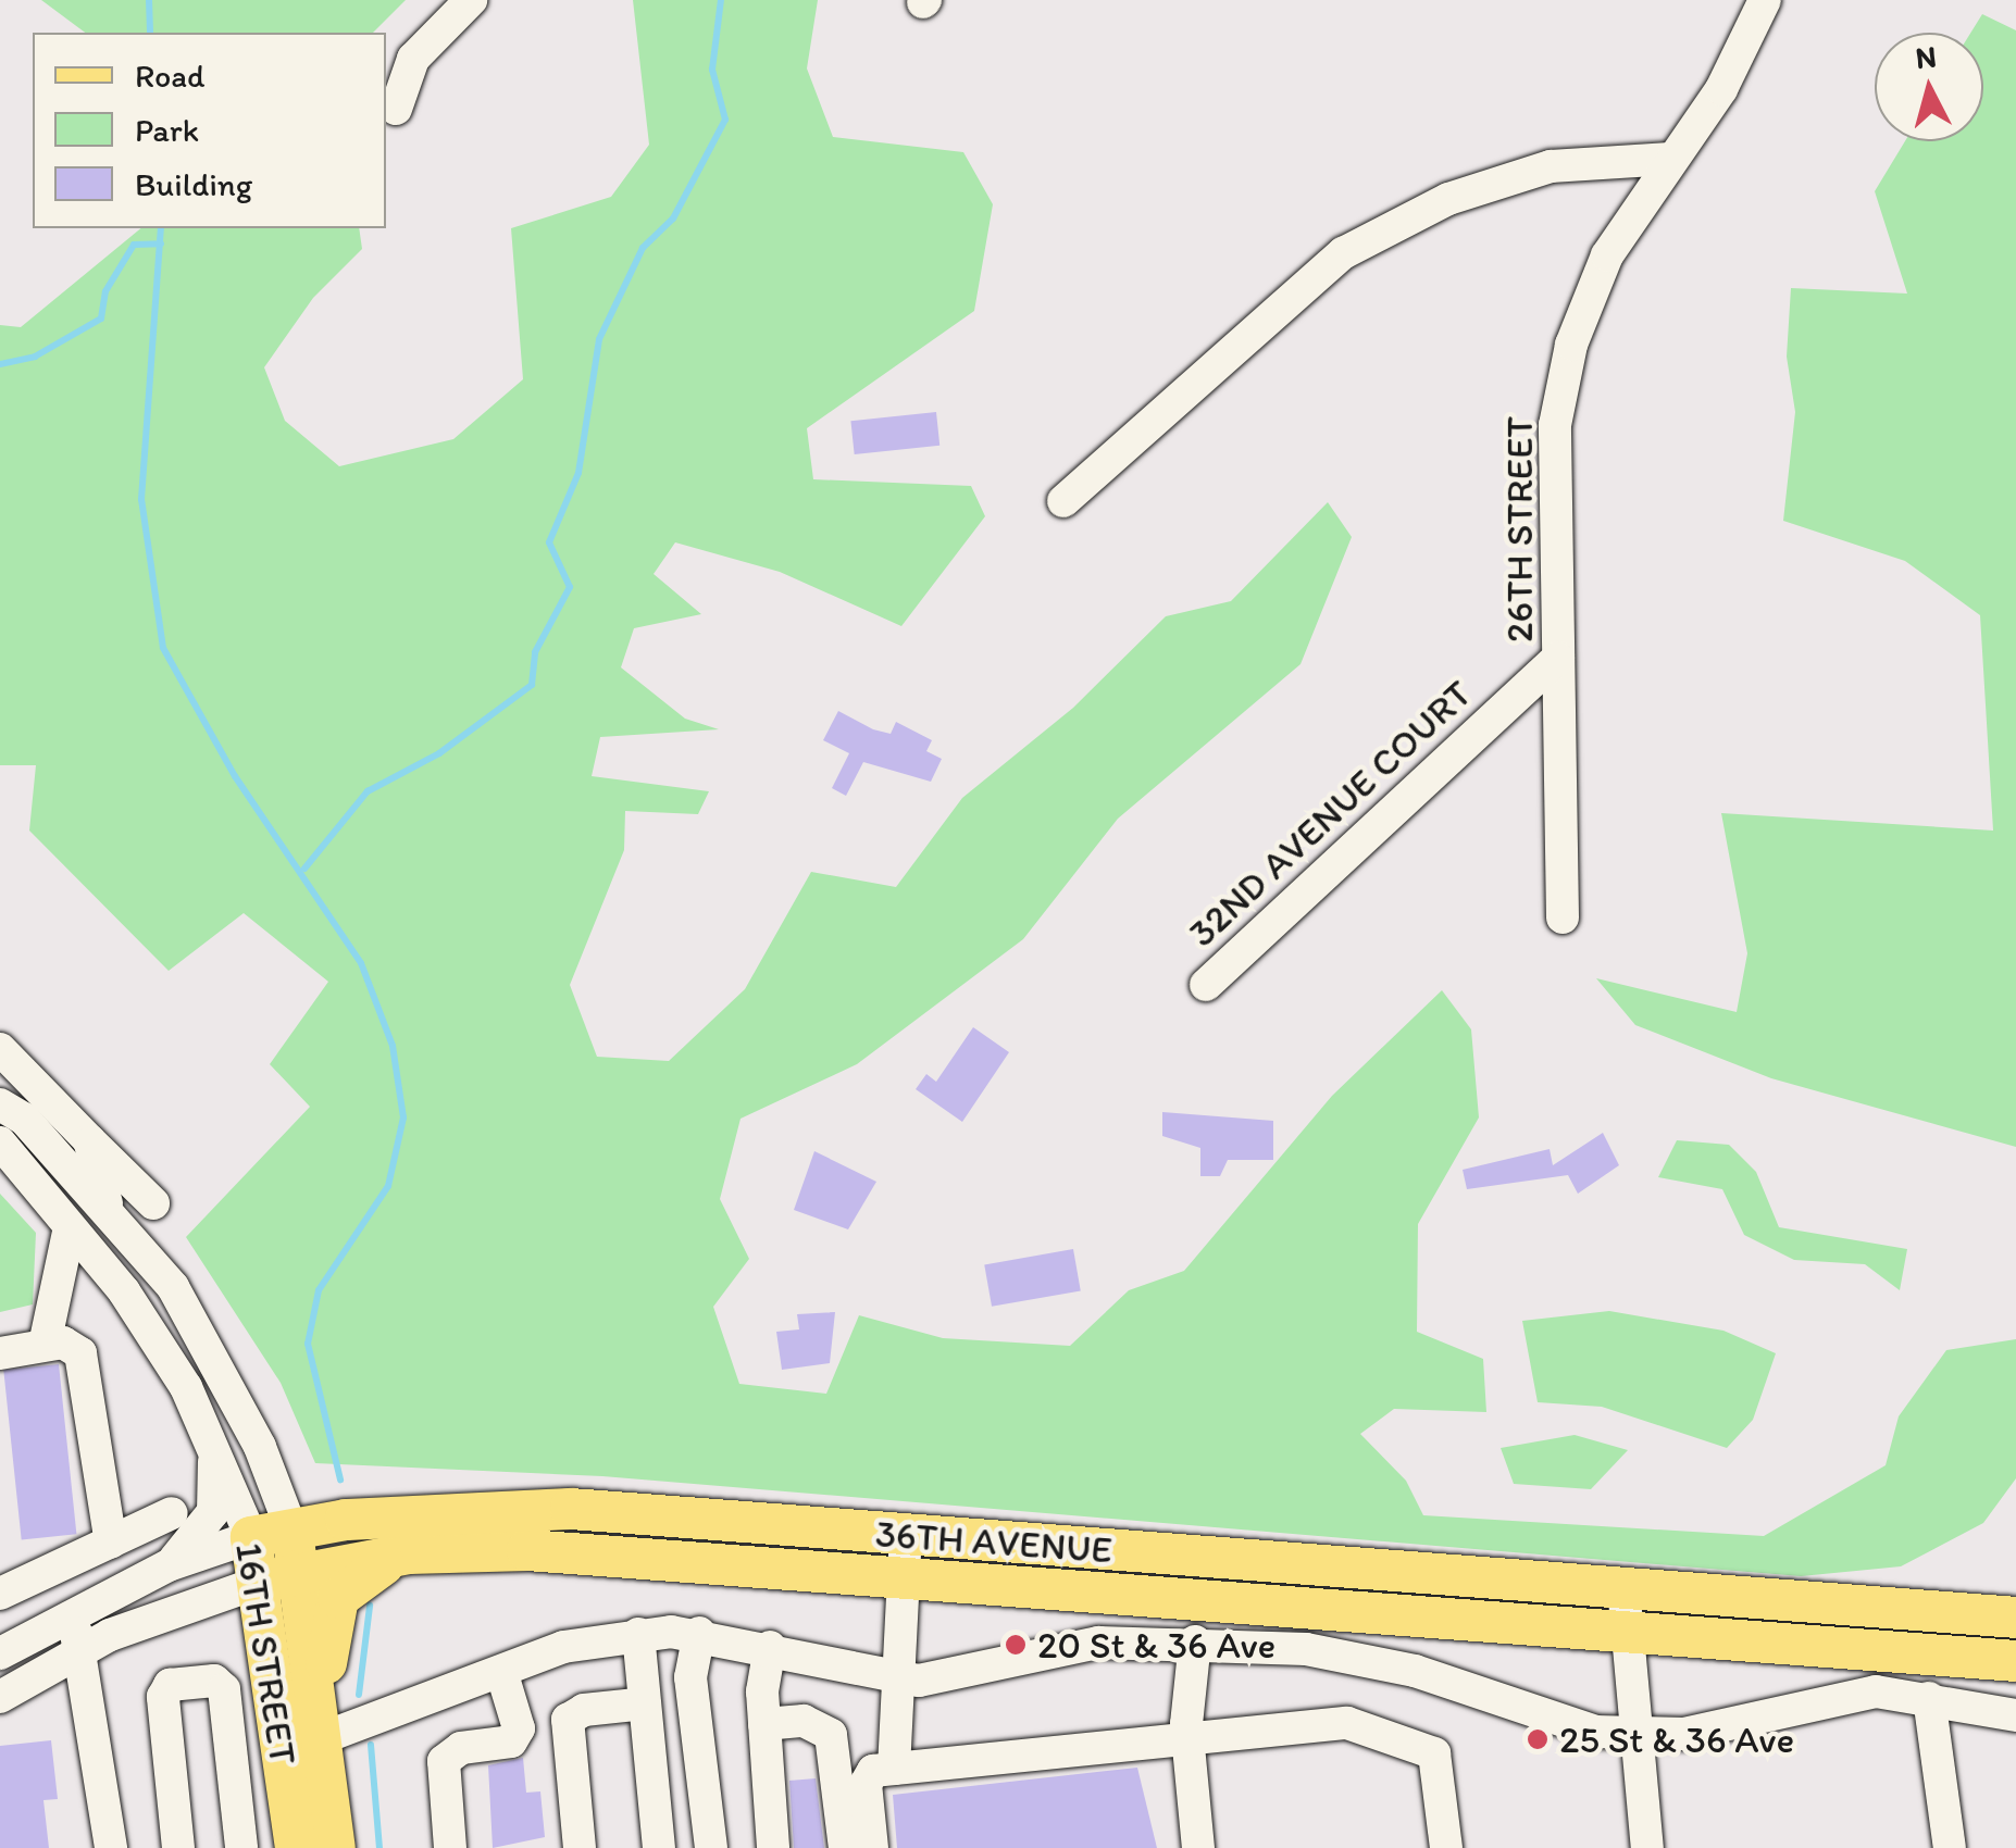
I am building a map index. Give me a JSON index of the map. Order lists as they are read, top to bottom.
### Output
{
  "streets": {
    "main road": ["36TH AVENUE", "16TH STREET"],
    "street": ["26TH STREET", "32ND AVENUE COURT"]
  },
  "crossings": [
    ["26TH STREET", "32ND AVENUE COURT"],
    ["36TH AVENUE", "16TH STREET"]
  ],
  "places": ["20 St & 36 Ave", "25 St & 36 Ave"],
  "legend": ["Road", "Park", "Building"],
  "north": "top"
}
